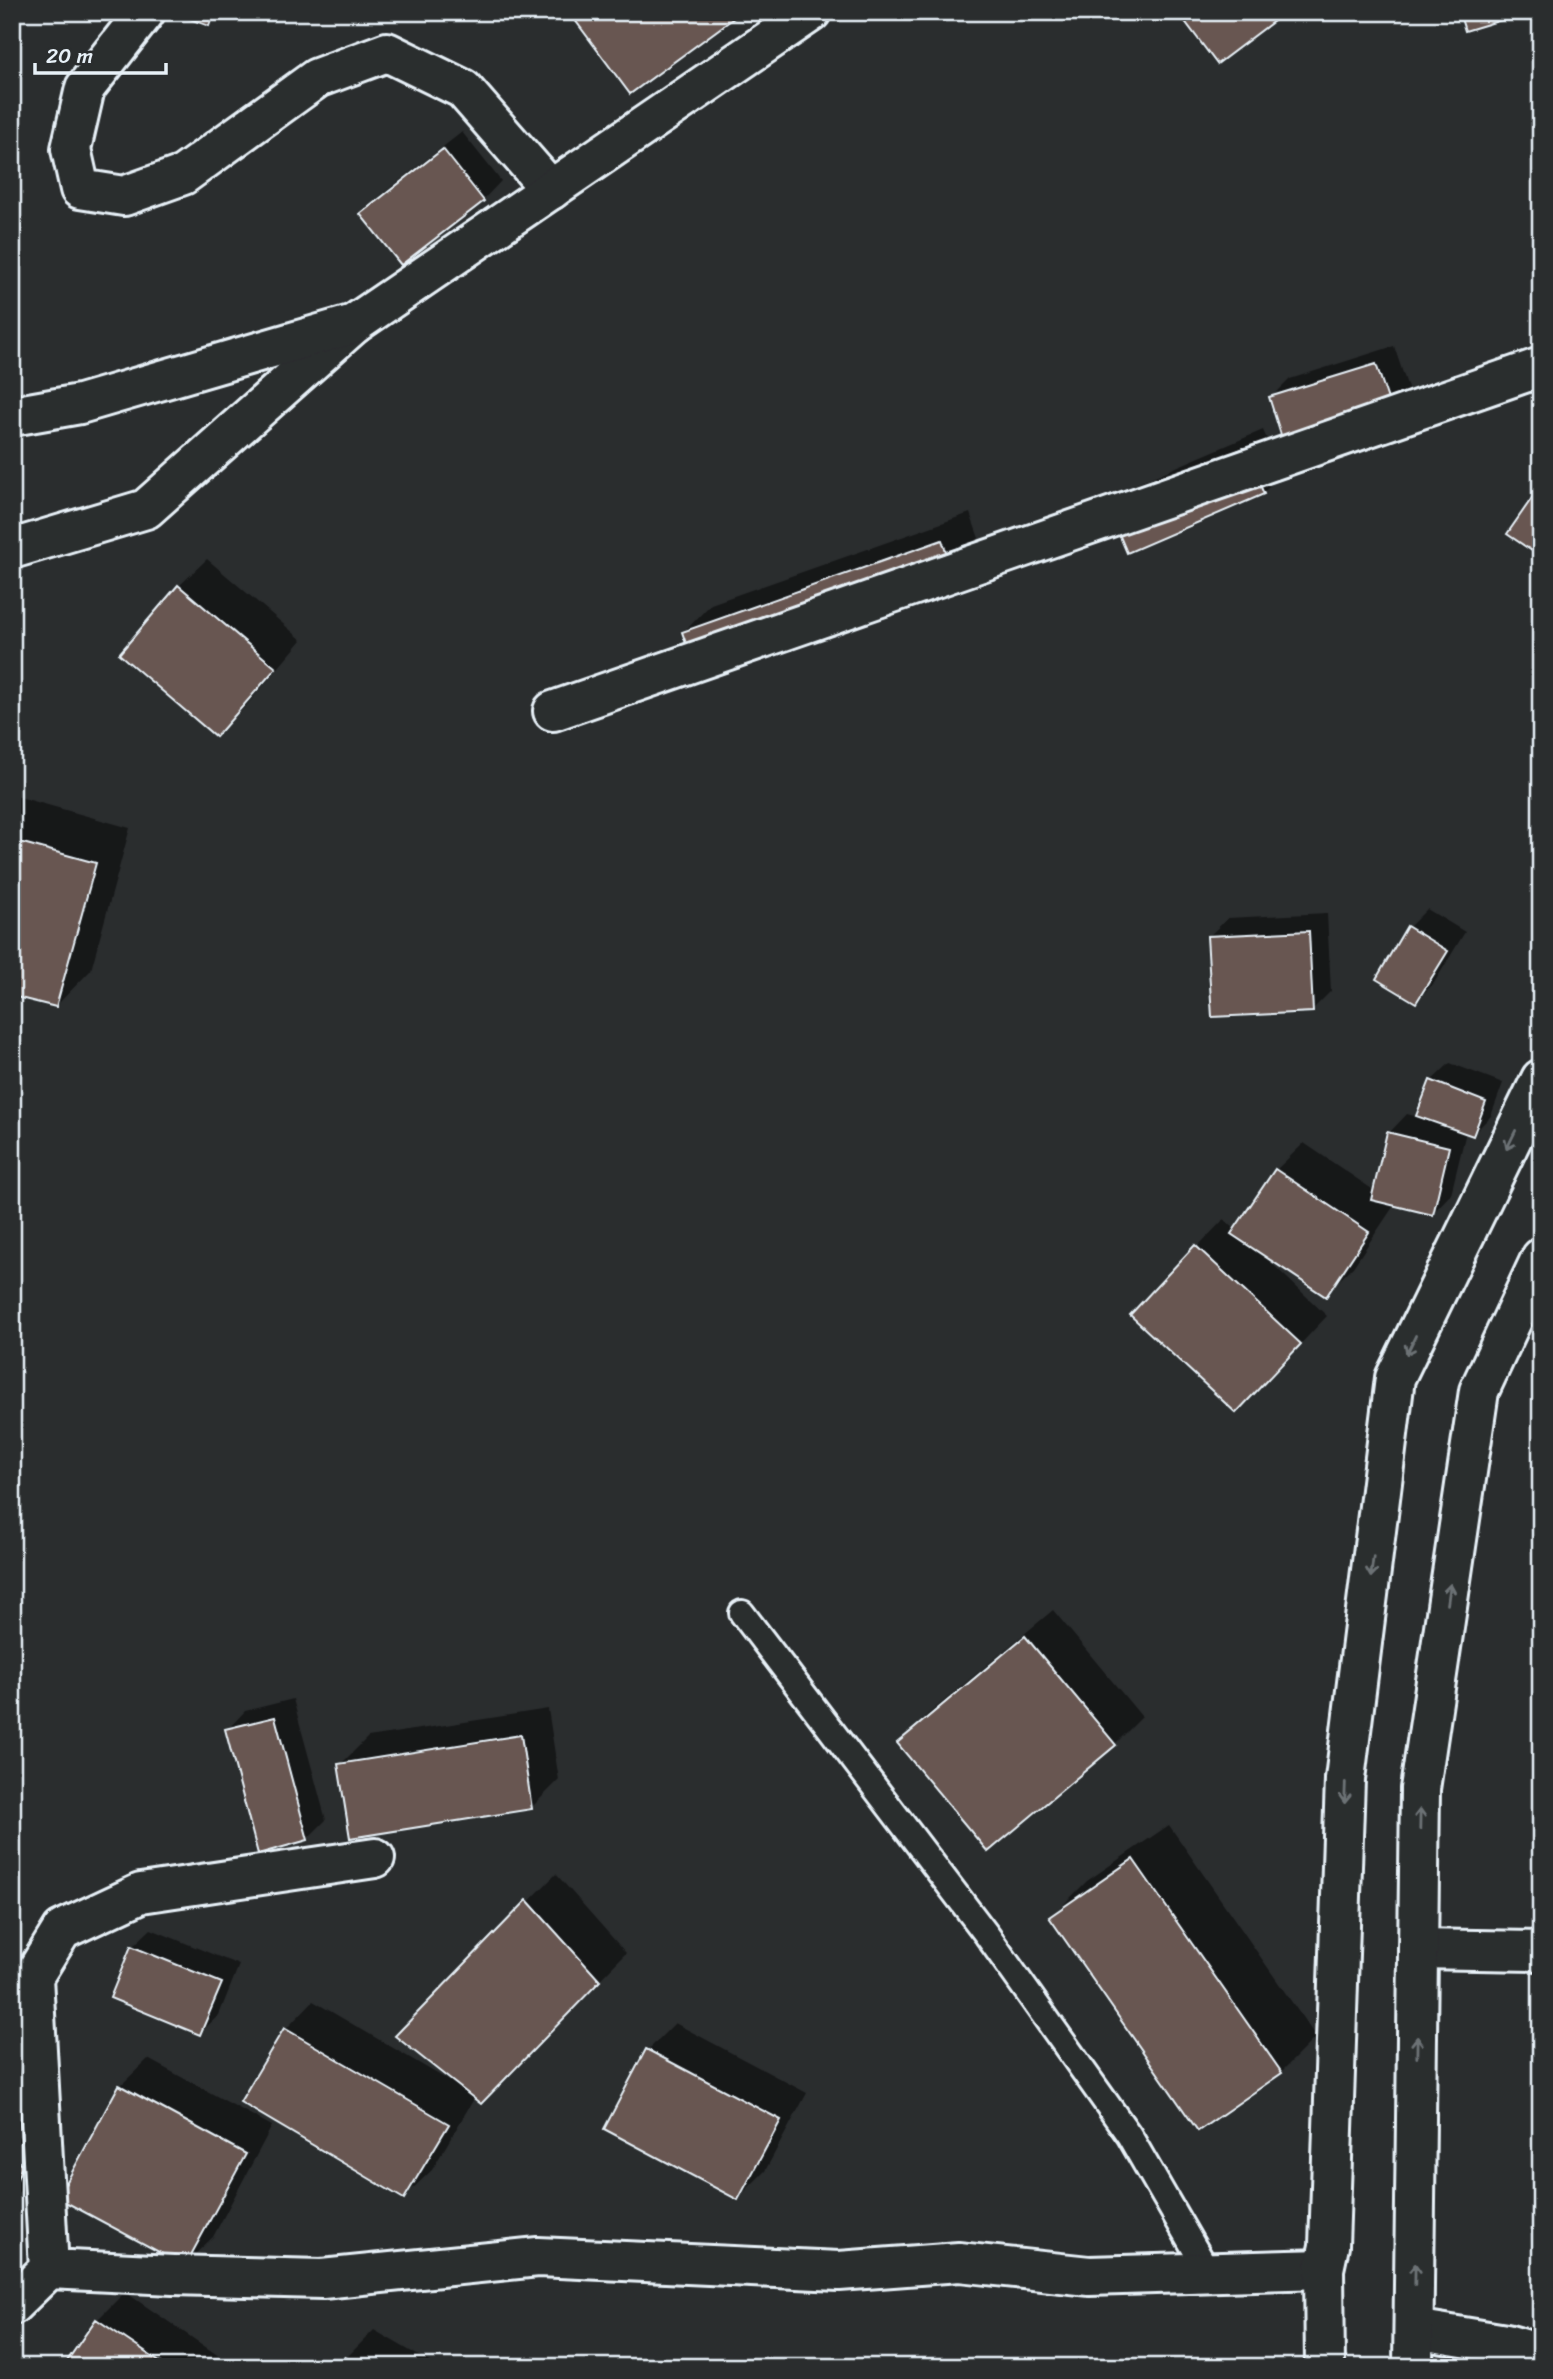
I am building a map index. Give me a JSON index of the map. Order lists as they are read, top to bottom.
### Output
{
  "scale_bar": "20 m"
}
